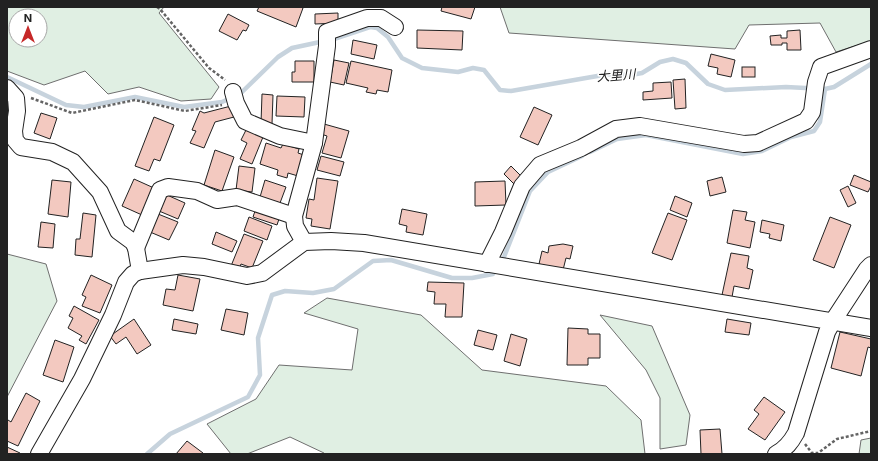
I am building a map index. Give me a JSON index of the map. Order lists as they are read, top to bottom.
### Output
{
  "water": ["大里川"],
  "north": "top"
}
